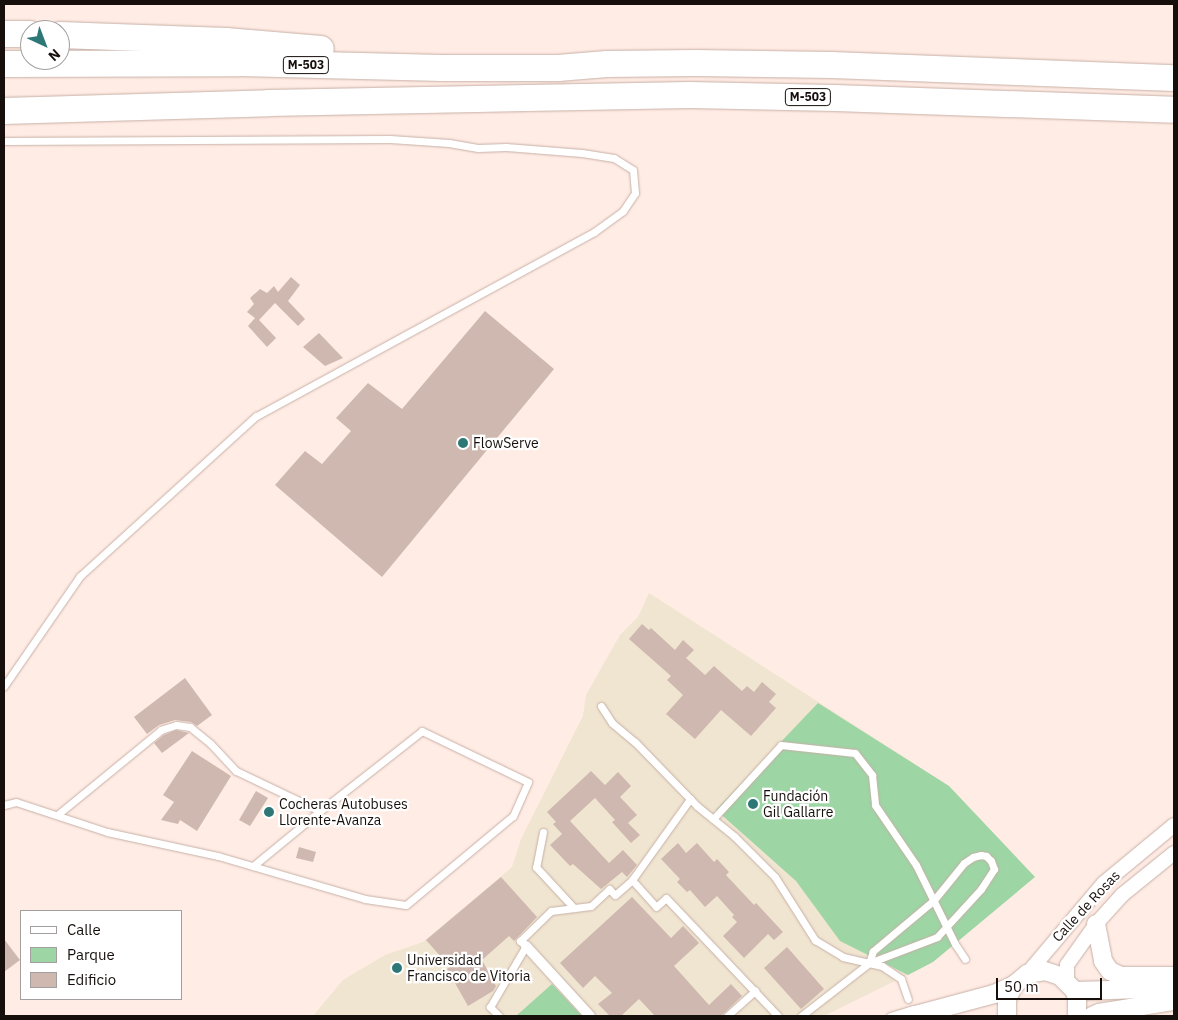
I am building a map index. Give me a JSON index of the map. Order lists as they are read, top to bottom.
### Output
{
  "streets": {
    "highway": ["M-503"],
    "street": ["Calle de Rosas"]
  },
  "places": [
    "FlowServe",
    "Fundación Gil Gallarre",
    "Cocheras Autobuses Llorente-Avanza",
    "Universidad Francisco de Vitoria"
  ],
  "legend": ["Calle", "Parque", "Edificio"],
  "scale_bar": "50 m",
  "north": "bottom right"
}
